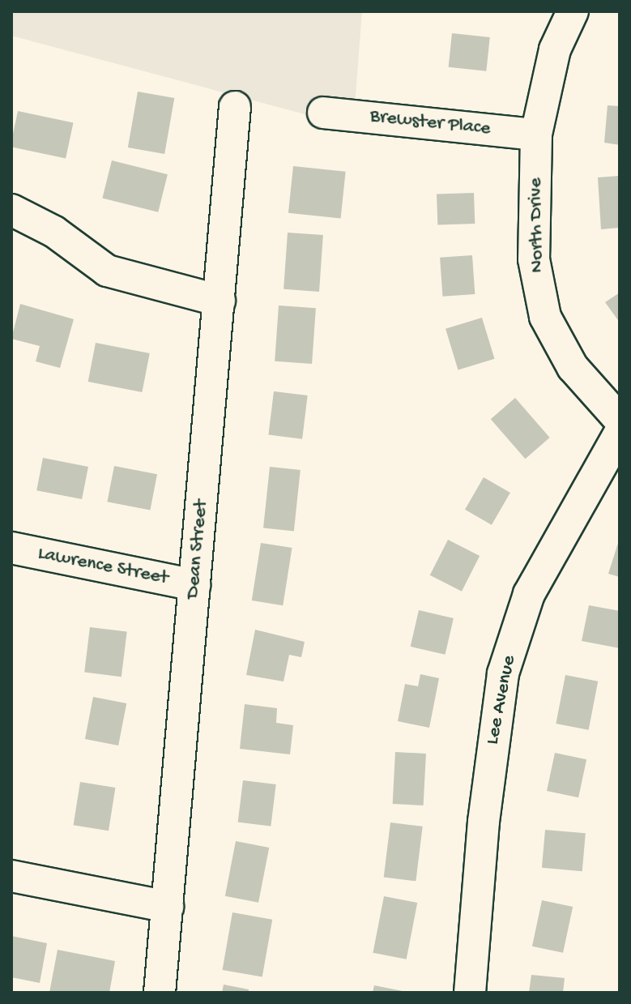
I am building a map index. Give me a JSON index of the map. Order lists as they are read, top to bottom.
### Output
{
  "streets": {
    "street": [
      "Brewster Place",
      "North Drive",
      "Dean Street",
      "Lawrence Street",
      "Lee Avenue"
    ]
  },
  "crossings": [
    ["Brewster Place", "North Drive"],
    ["Dean Street", "Lawrence Street"]
  ]
}
